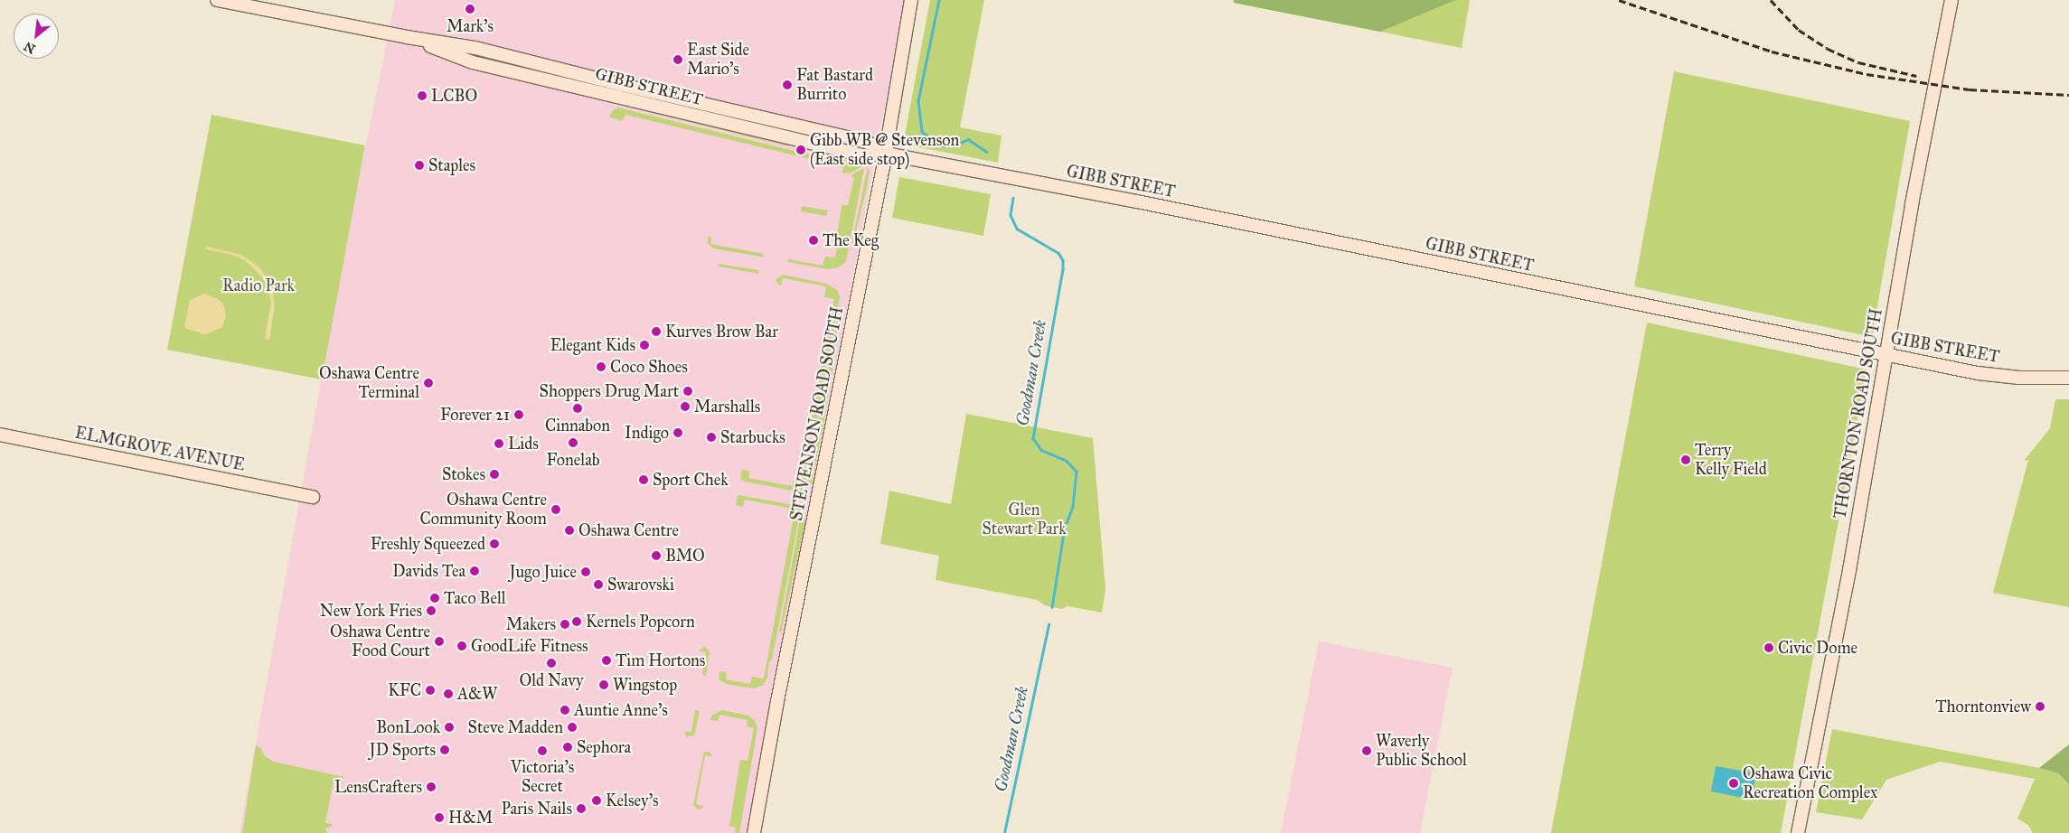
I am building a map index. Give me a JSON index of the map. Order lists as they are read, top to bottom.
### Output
{
  "streets": {
    "main road": [
      "GIBB STREET",
      "STEVENSON ROAD SOUTH",
      "THORNTON ROAD SOUTH",
      "ELMGROVE AVENUE"
    ]
  },
  "crossings": [
    ["GIBB STREET", "STEVENSON ROAD SOUTH"],
    ["GIBB STREET", "THORNTON ROAD SOUTH"]
  ],
  "water": ["Goodman Creek"],
  "parks": ["Radio Park", "Glen Stewart Park"],
  "places": [
    "Mark's",
    "East Side Mario's",
    "Fat Bastard Burrito",
    "LCBO",
    "Gibb WB @ Stevenson (East side stop)",
    "Staples",
    "The Keg",
    "Kurves Brow Bar",
    "Elegant Kids",
    "Coco Shoes",
    "Oshawa Centre Terminal",
    "Shoppers Drug Mart",
    "Marshalls",
    "Cinnabon",
    "Forever 21",
    "Indigo",
    "Starbucks",
    "Fonelab",
    "Lids",
    "Terry Kelly Field",
    "Stokes",
    "Sport Chek",
    "Oshawa Centre Community Room",
    "Oshawa Centre",
    "Freshly Squeezed",
    "BMO",
    "Davids Tea",
    "Jugo Juice",
    "Swarovski",
    "Taco Bell",
    "New York Fries",
    "Kernels Popcorn",
    "Makers",
    "Oshawa Centre Food Court",
    "GoodLife Fitness",
    "Civic Dome",
    "Tim Hortons",
    "Old Navy",
    "Wingstop",
    "KFC",
    "A&W",
    "Thorntonview",
    "Auntie Anne's",
    "BonLook",
    "Steve Madden",
    "Sephora",
    "JD Sports",
    "Victoria's Secret",
    "Waverly Public School",
    "Oshawa Civic Recreation Complex",
    "LensCrafters",
    "Kelsey's",
    "Paris Nails",
    "H&M"
  ],
  "north": "bottom left"
}
